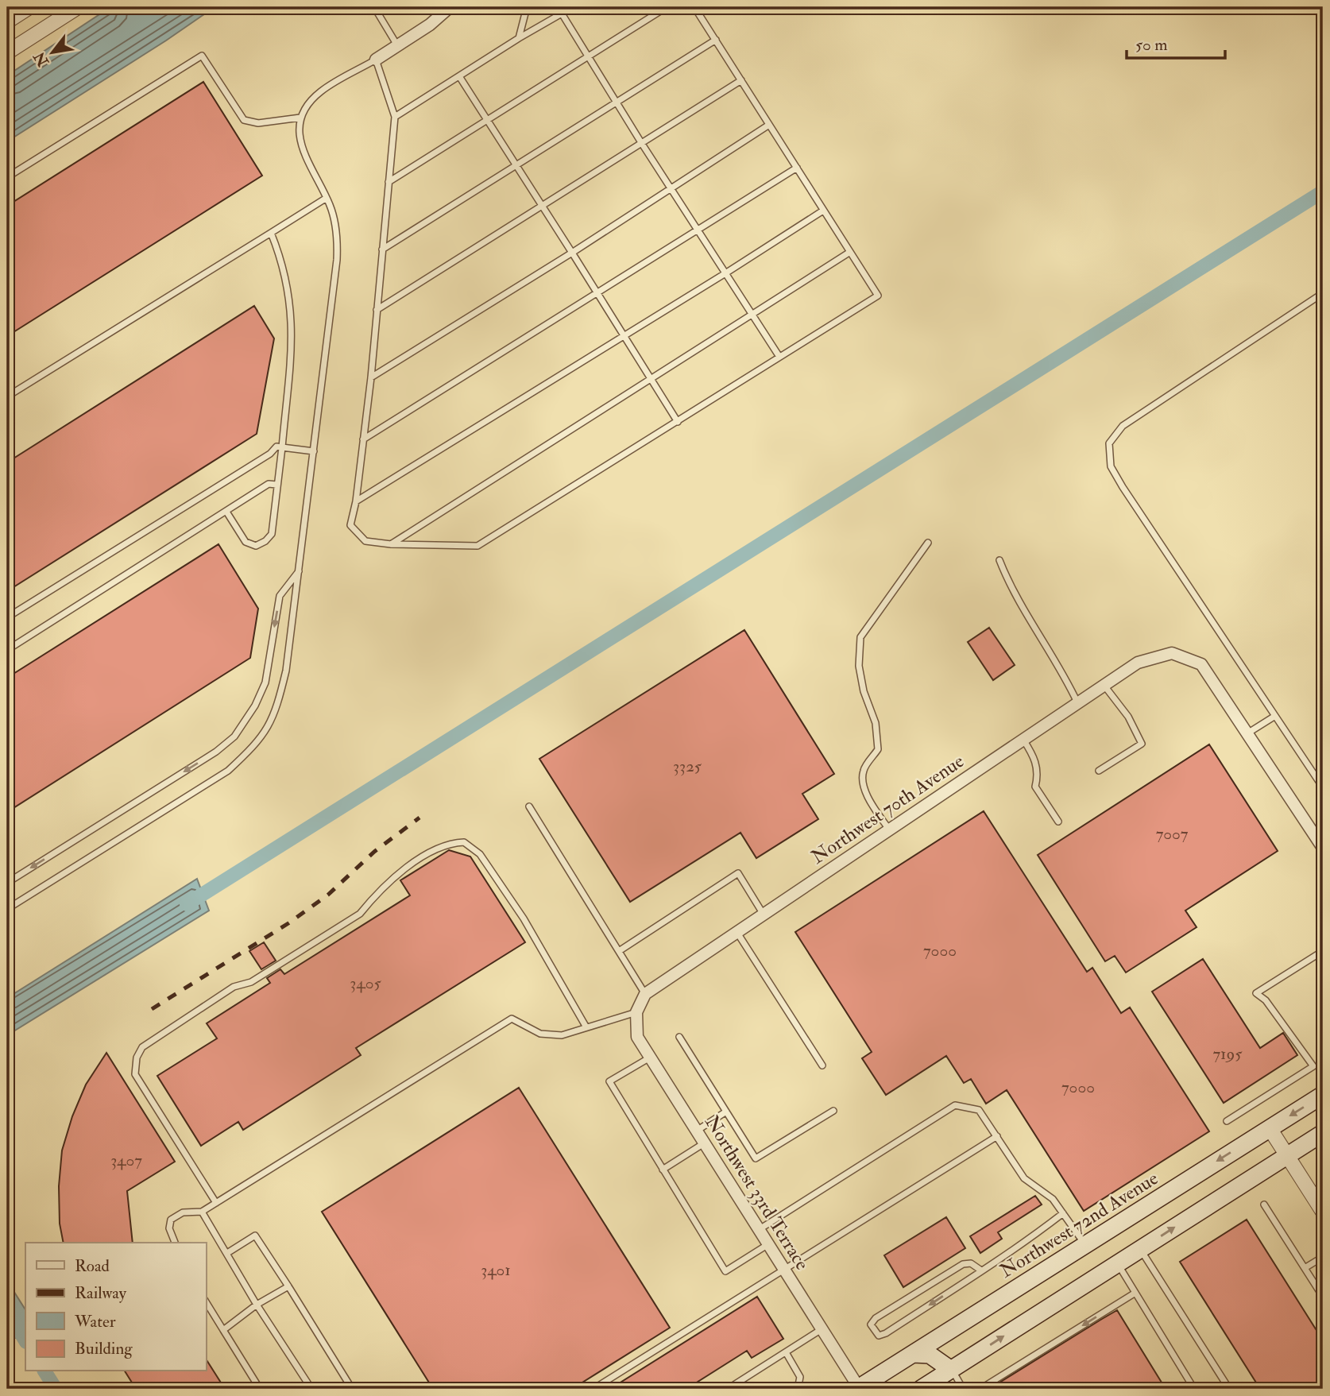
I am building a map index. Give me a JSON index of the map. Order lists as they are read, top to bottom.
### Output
{
  "streets": {
    "main road": ["Northwest 72nd Avenue"],
    "street": ["Northwest 70th Avenue", "Northwest 33rd Terrace"]
  },
  "crossings": [
    ["Northwest 33rd Terrace", "Northwest 72nd Avenue"]
  ],
  "house_numbers": [
    "3325",
    "7007",
    "7000",
    "3405",
    "7195",
    "7000",
    "3407",
    "3401"
  ],
  "legend": [
    "Road",
    "Railway",
    "Water",
    "Building"
  ],
  "scale_bar": "50 m",
  "north": "bottom left"
}
